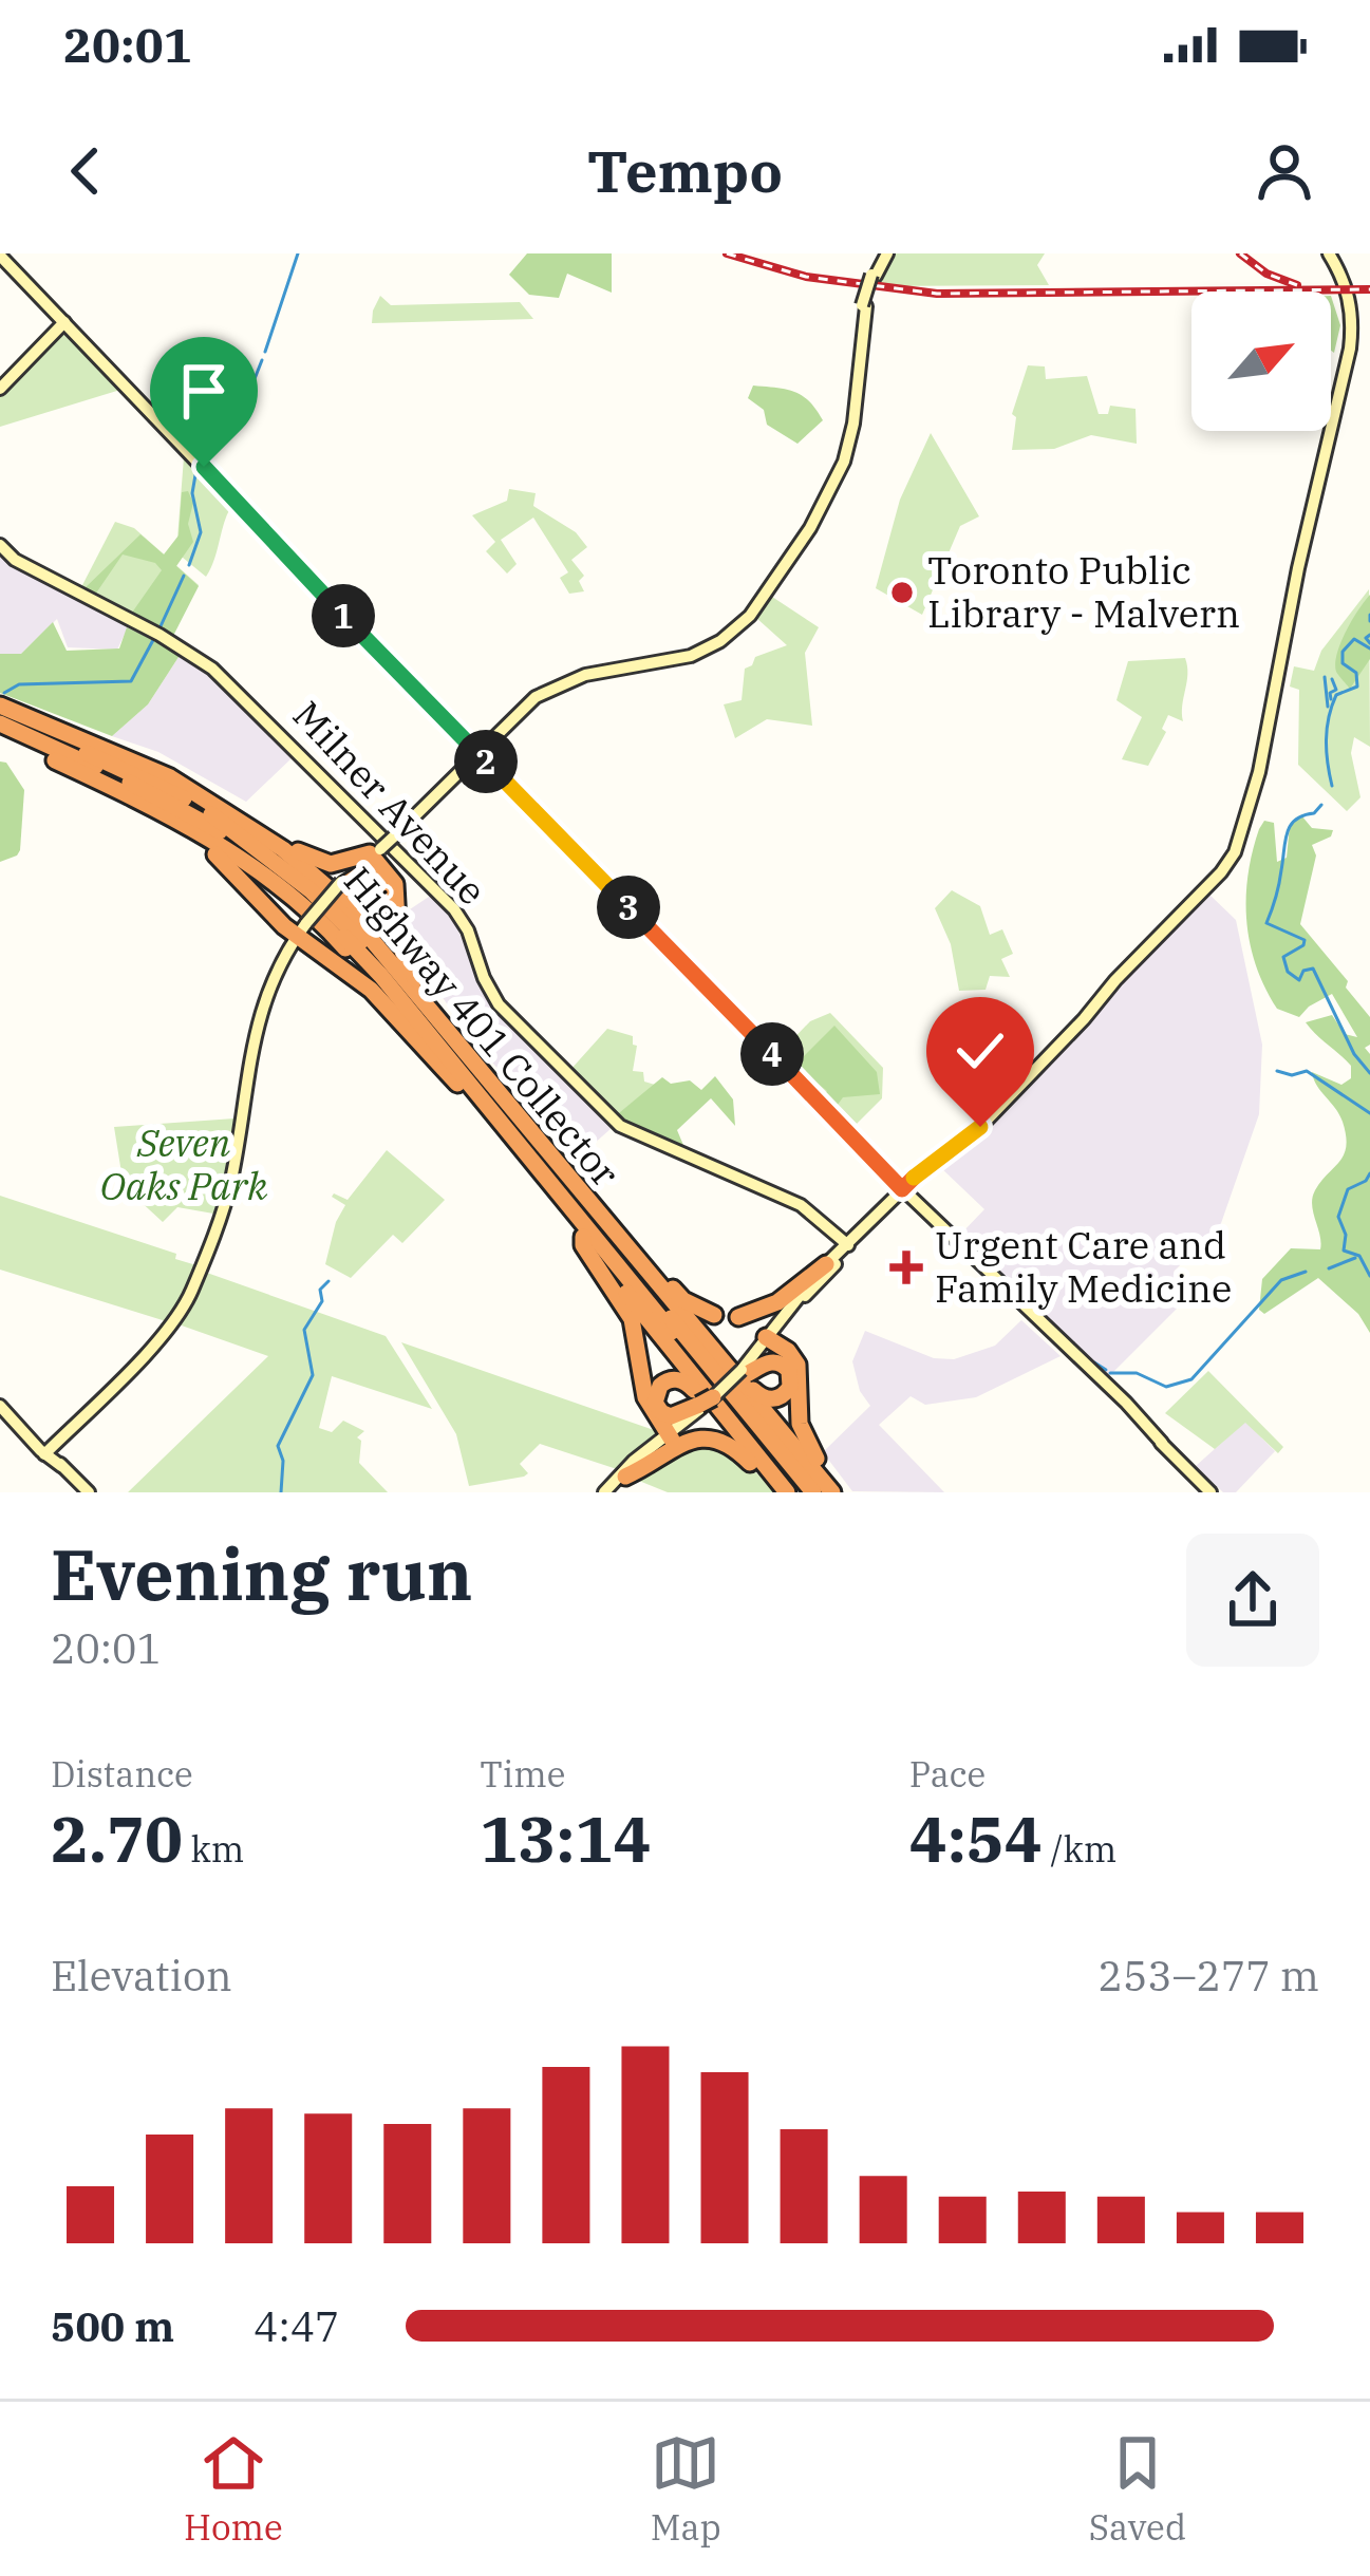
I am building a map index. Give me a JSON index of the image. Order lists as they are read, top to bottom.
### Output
{
  "streets": {
    "highway": ["Highway 401 Collector"],
    "main road": ["Milner Avenue"]
  },
  "parks": ["Seven Oaks Park"],
  "places": {
    "other": ["Toronto Public Library - Malvern"],
    "health": ["Urgent Care and Family Medicine"]
  },
  "north": "top right",
  "page": {
    "status": "20:01",
    "header": "Tempo",
    "pins": [
      "1",
      "2",
      "3",
      "4"
    ],
    "heading": ["Evening run", "20:01"],
    "stats": [
      ["Distance", "2.70 km"],
      ["Time", "13:14"],
      ["Pace", "4:54 /km"]
    ],
    "chart": ["Elevation", "253–277 m"],
    "list": [
      {
        "name": "500 m",
        "note": "4:47"
      }
    ],
    "tabs": ["Home", "Map", "Saved"]
  }
}
